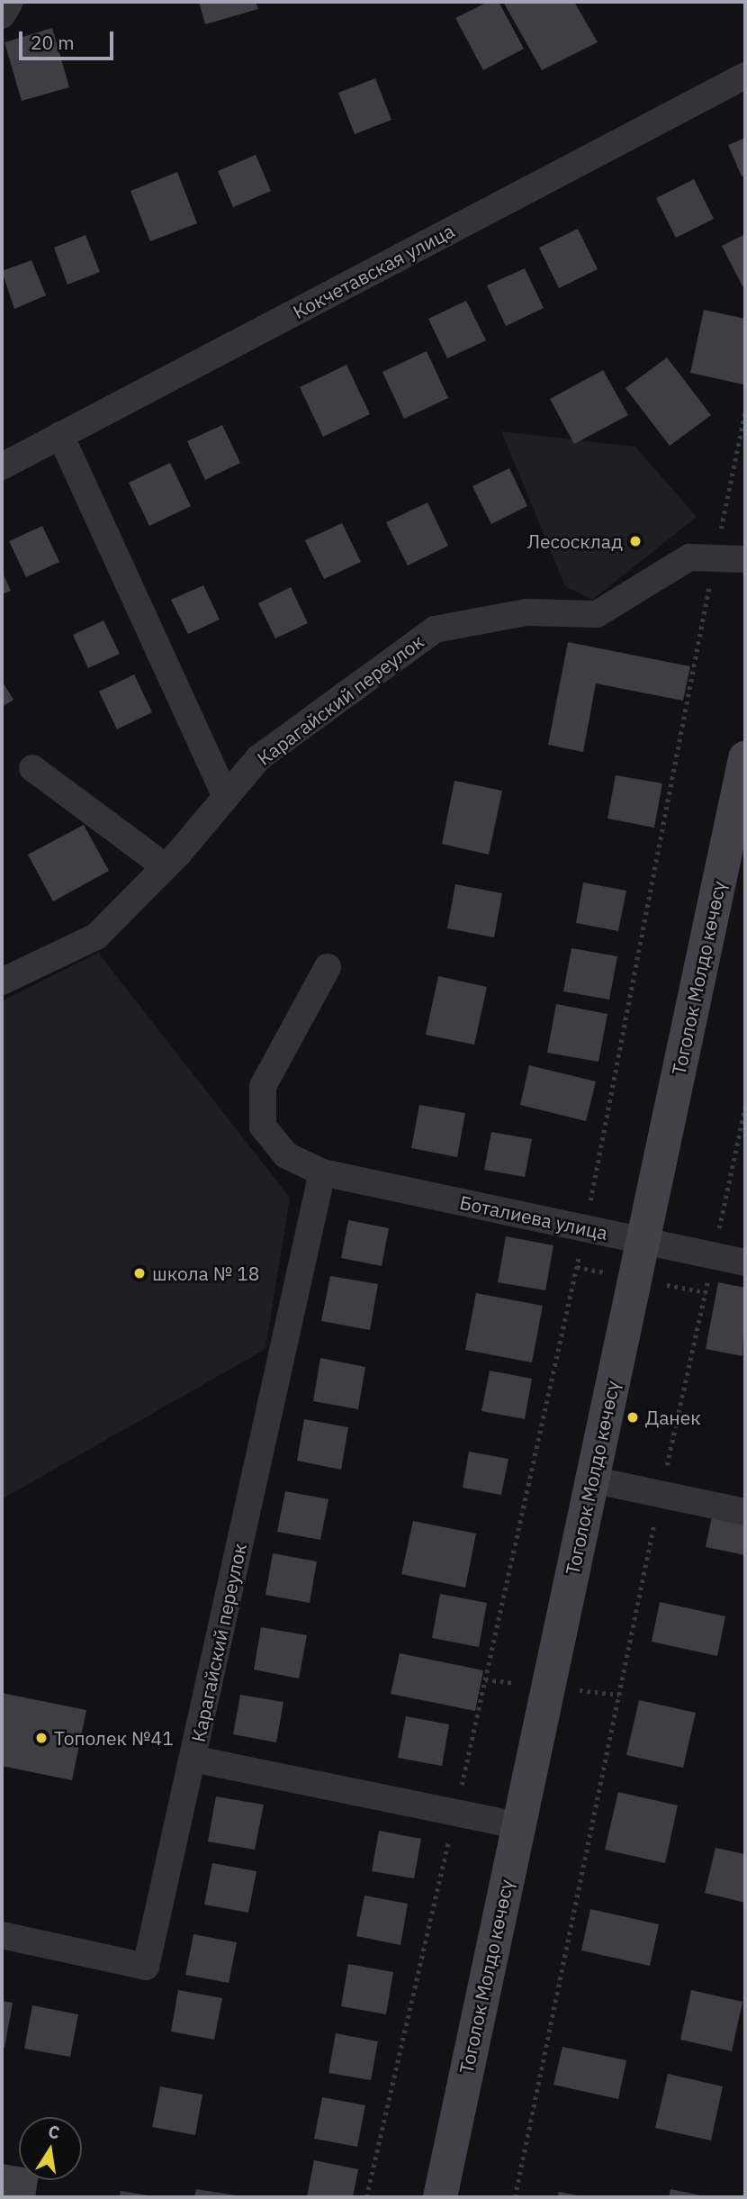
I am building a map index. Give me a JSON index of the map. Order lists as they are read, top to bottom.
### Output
{
  "streets": {
    "main road": ["Тоголок Молдо көчөсү"],
    "street": ["Кокчетавская улица", "Карагайский переулок", "Боталиева улица"]
  },
  "crossings": [
    ["Карагайский переулок", "Боталиева улица"],
    ["Тоголок Молдо көчөсү", "Боталиева улица"]
  ],
  "places": [
    "Лесосклад",
    "школа № 18",
    "Данек",
    "Тополек №41"
  ],
  "scale_bar": "20 m",
  "north": "top"
}
